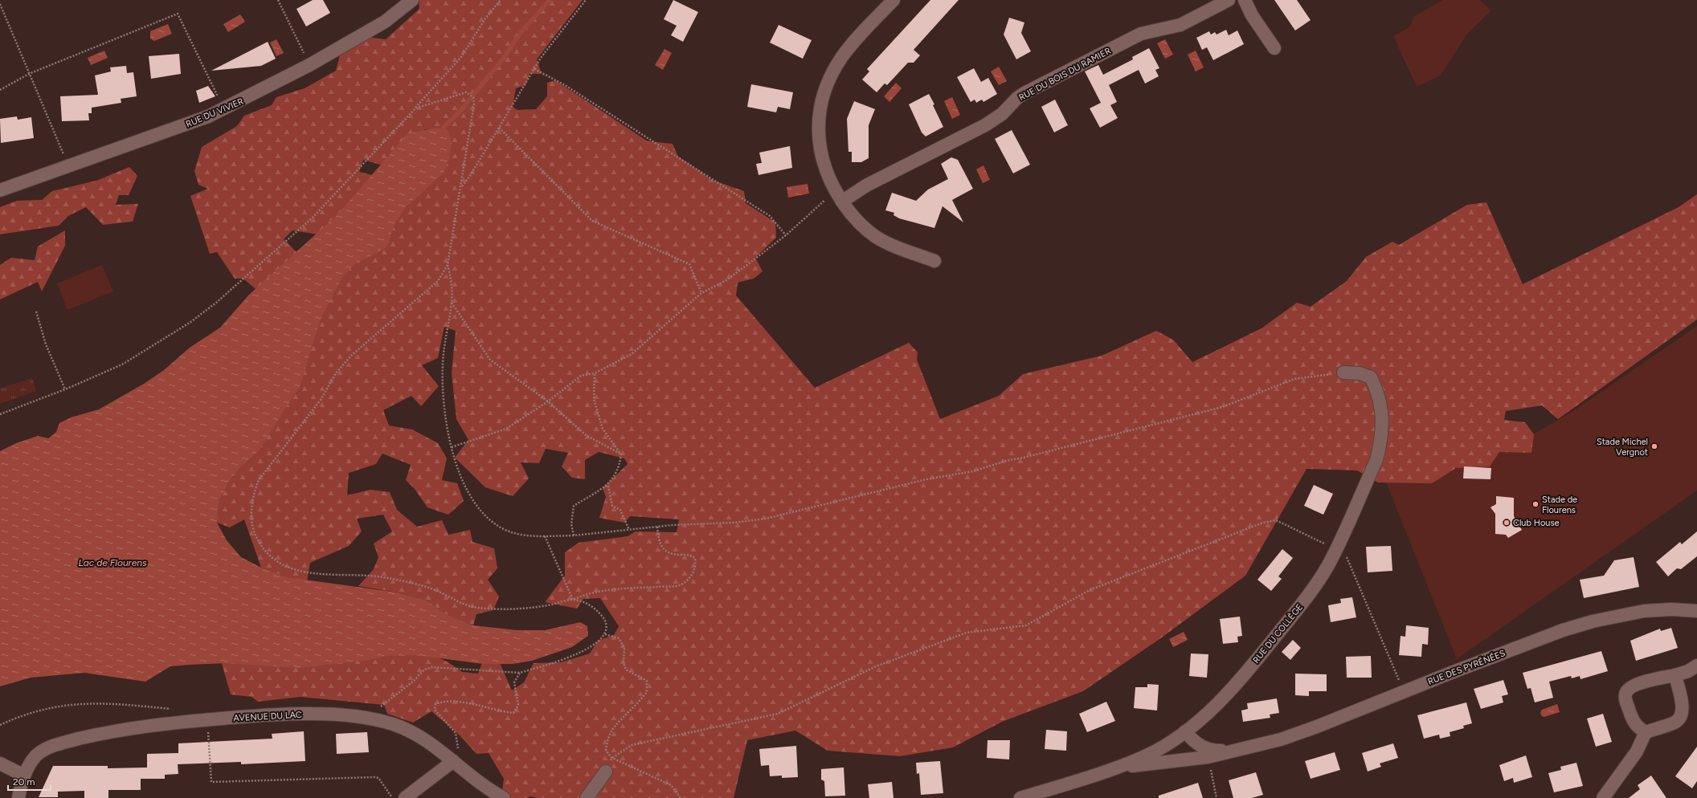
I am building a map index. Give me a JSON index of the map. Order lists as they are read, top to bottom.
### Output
{
  "streets": {
    "street": [
      "RUE DU BOIS DU RAMIER",
      "RUE DU VIVIER",
      "RUE DU COLLÈGE",
      "RUE DES PYRÉNÉES",
      "AVENUE DU LAC"
    ]
  },
  "crossings": [
    ["RUE DU COLLÈGE", "RUE DES PYRÉNÉES"]
  ],
  "water": ["Lac de Flourens"],
  "places": ["Stade Michel Vergnot", "Stade de Flourens", "Club House"],
  "scale_bar": "20 m"
}
